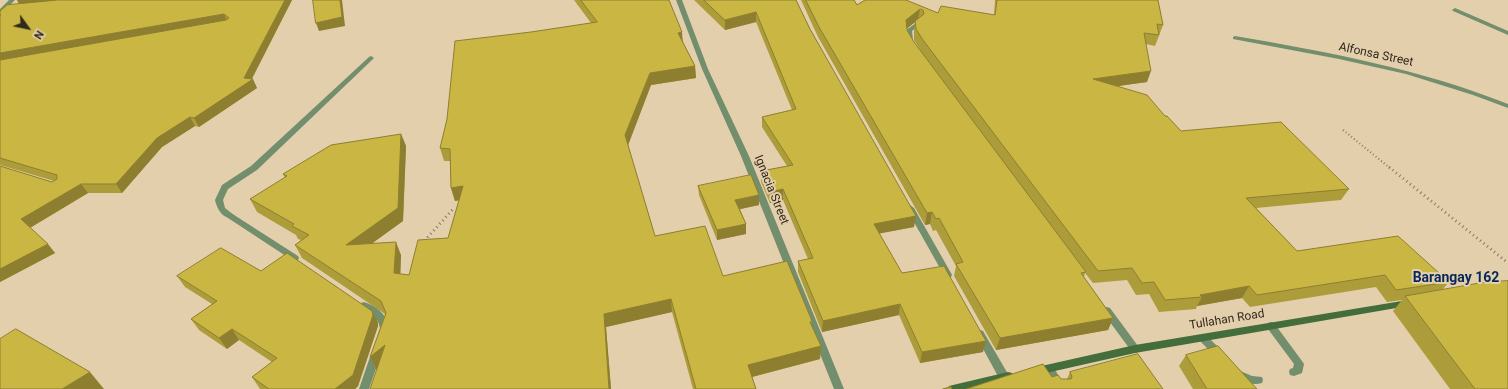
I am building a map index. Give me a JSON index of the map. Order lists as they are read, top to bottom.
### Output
{
  "streets": {
    "main road": ["Tullahan Road"],
    "street": ["Alfonsa Street", "Ignacia Street"]
  },
  "districts": ["Barangay 162"],
  "north": "bottom right"
}
